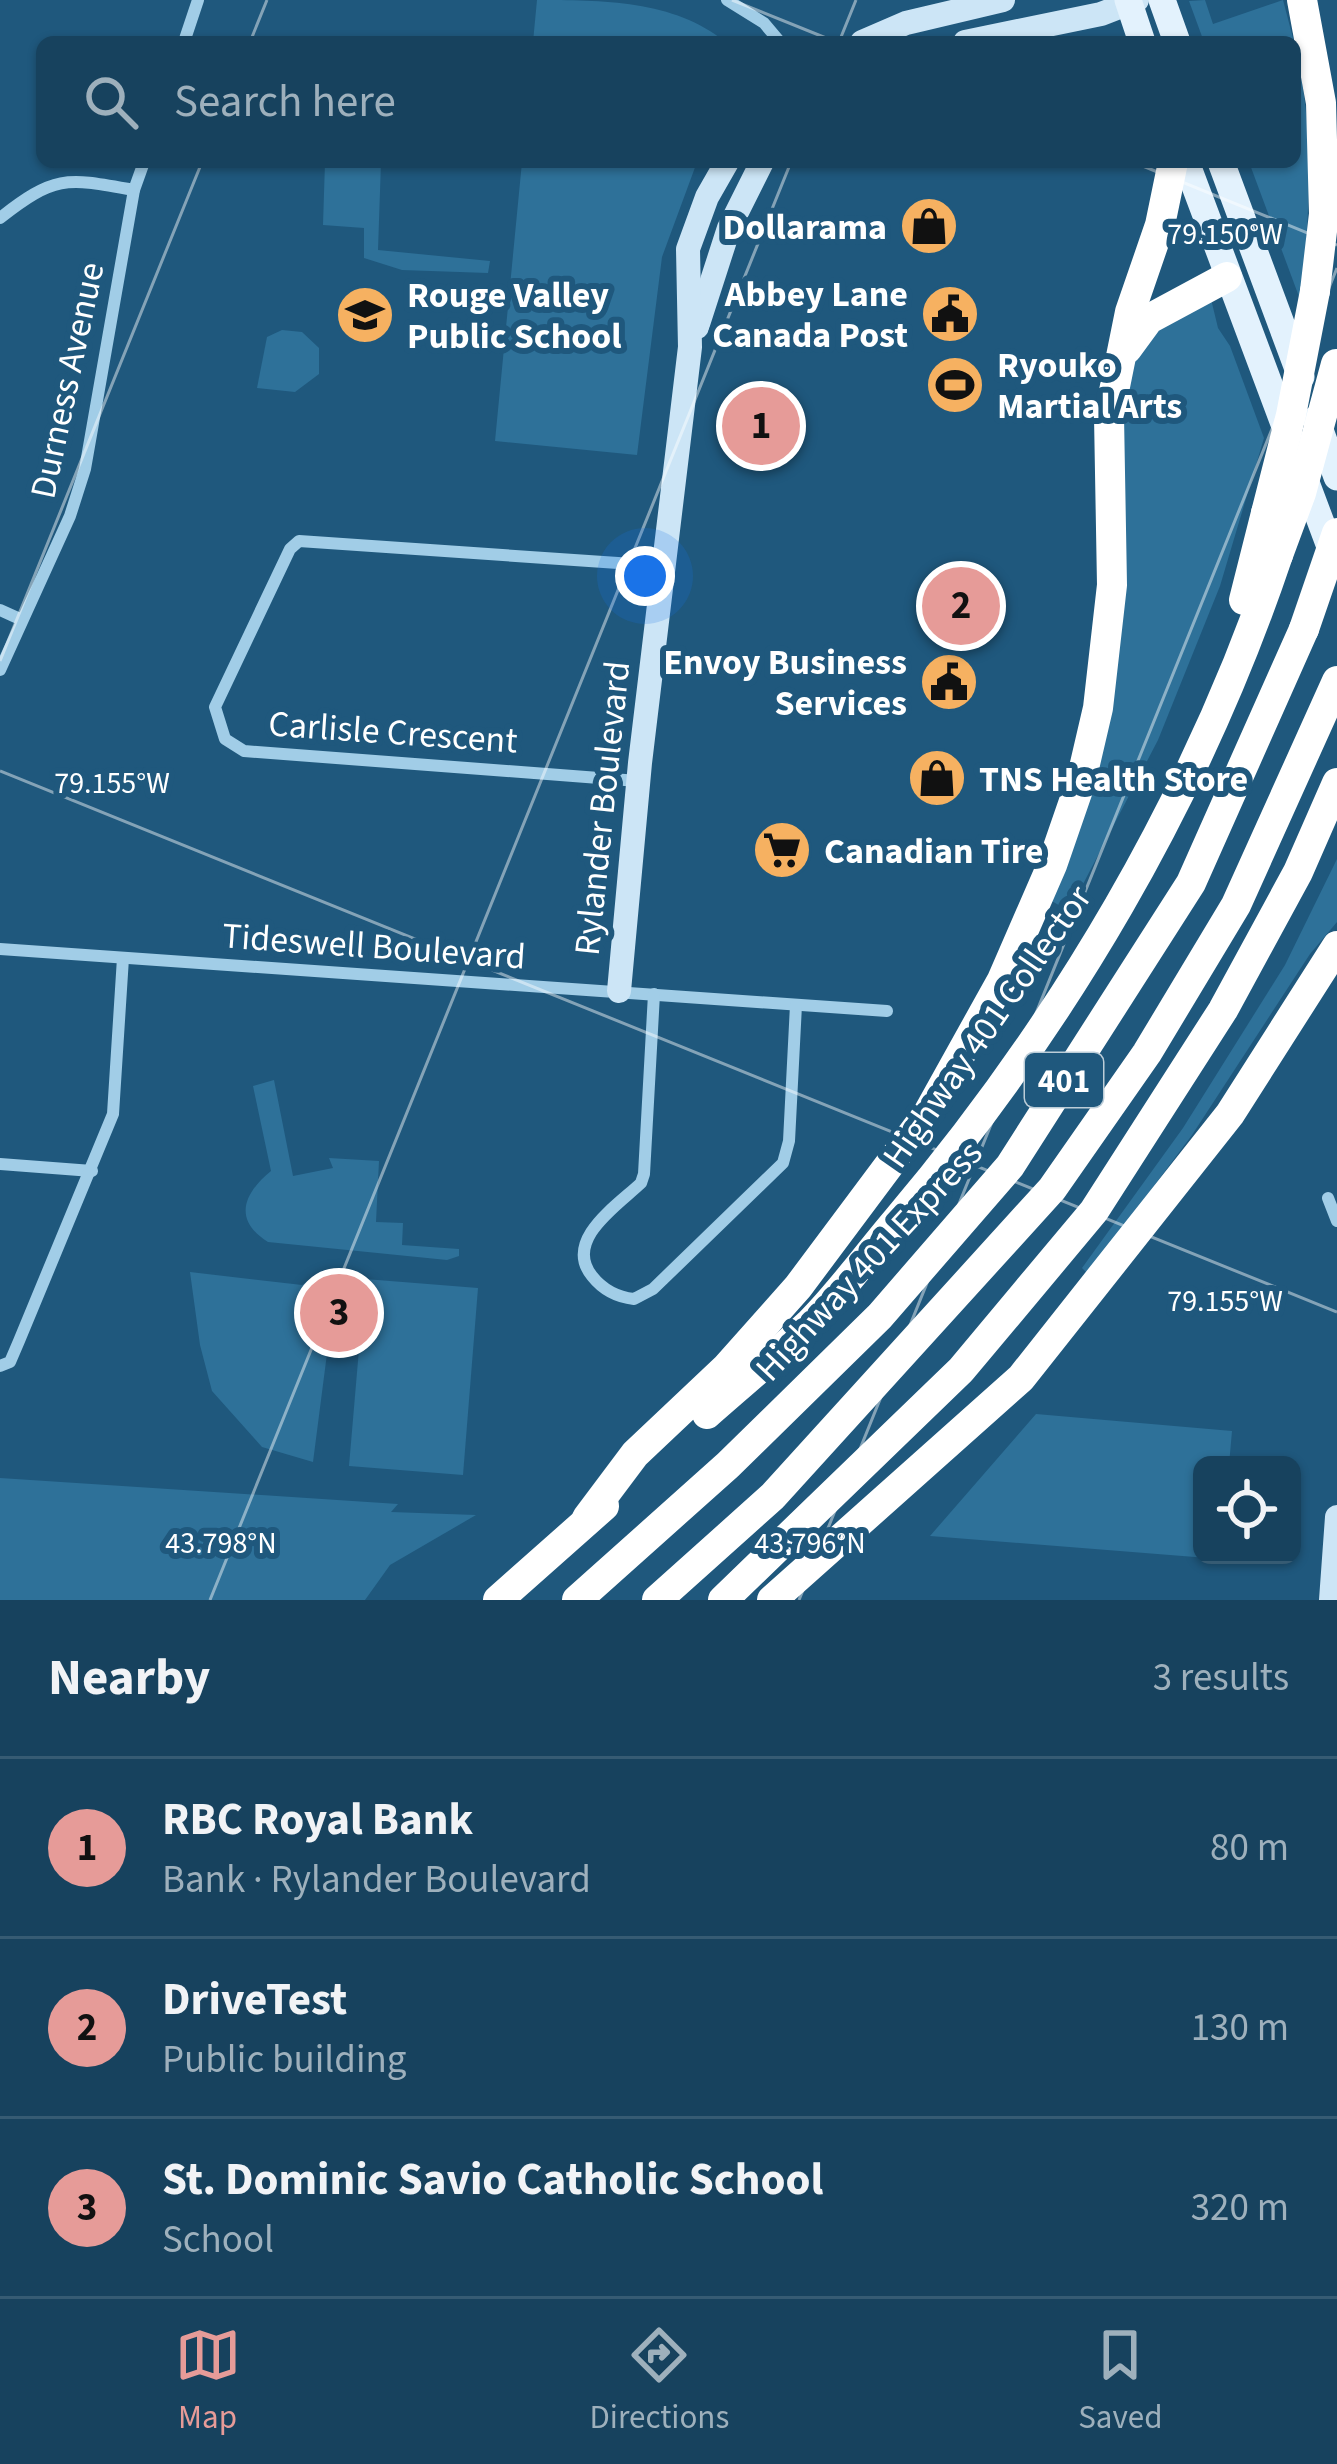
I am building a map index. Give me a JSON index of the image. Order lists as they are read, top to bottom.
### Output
{
  "streets": {
    "highway": ["Highway 401 Collector", "401", "Highway 401 Express"],
    "street": [
      "Durness Avenue",
      "Carlisle Crescent",
      "Rylander Boulevard",
      "Tideswell Boulevard"
    ]
  },
  "crossings": [
    ["Carlisle Crescent", "Rylander Boulevard"],
    ["Rylander Boulevard", "Tideswell Boulevard"]
  ],
  "places": {
    "shop": ["Dollarama", "TNS Health Store"],
    "public building": ["Abbey Lane Canada Post", "Envoy Business Services"],
    "school or university": ["Rouge Valley Public School"],
    "sports": ["Ryouko Martial Arts"],
    "supermarket": ["Canadian Tire"]
  },
  "page": {
    "search": "Search here",
    "pins": ["1", "2", "3"],
    "heading": ["Nearby", "3 results"],
    "list": [
      {
        "mark": "1",
        "name": "RBC Royal Bank",
        "note": "Bank · Rylander Boulevard",
        "value": "80 m"
      },
      {
        "mark": "2",
        "name": "DriveTest",
        "note": "Public building",
        "value": "130 m"
      },
      {
        "mark": "3",
        "name": "St. Dominic Savio Catholic School",
        "note": "School",
        "value": "320 m"
      }
    ],
    "nav": ["Map", "Directions", "Saved"]
  },
  "coordinates": [
    "79.150°W",
    "79.155°W",
    "43.798°N",
    "43.796°N"
  ]
}
